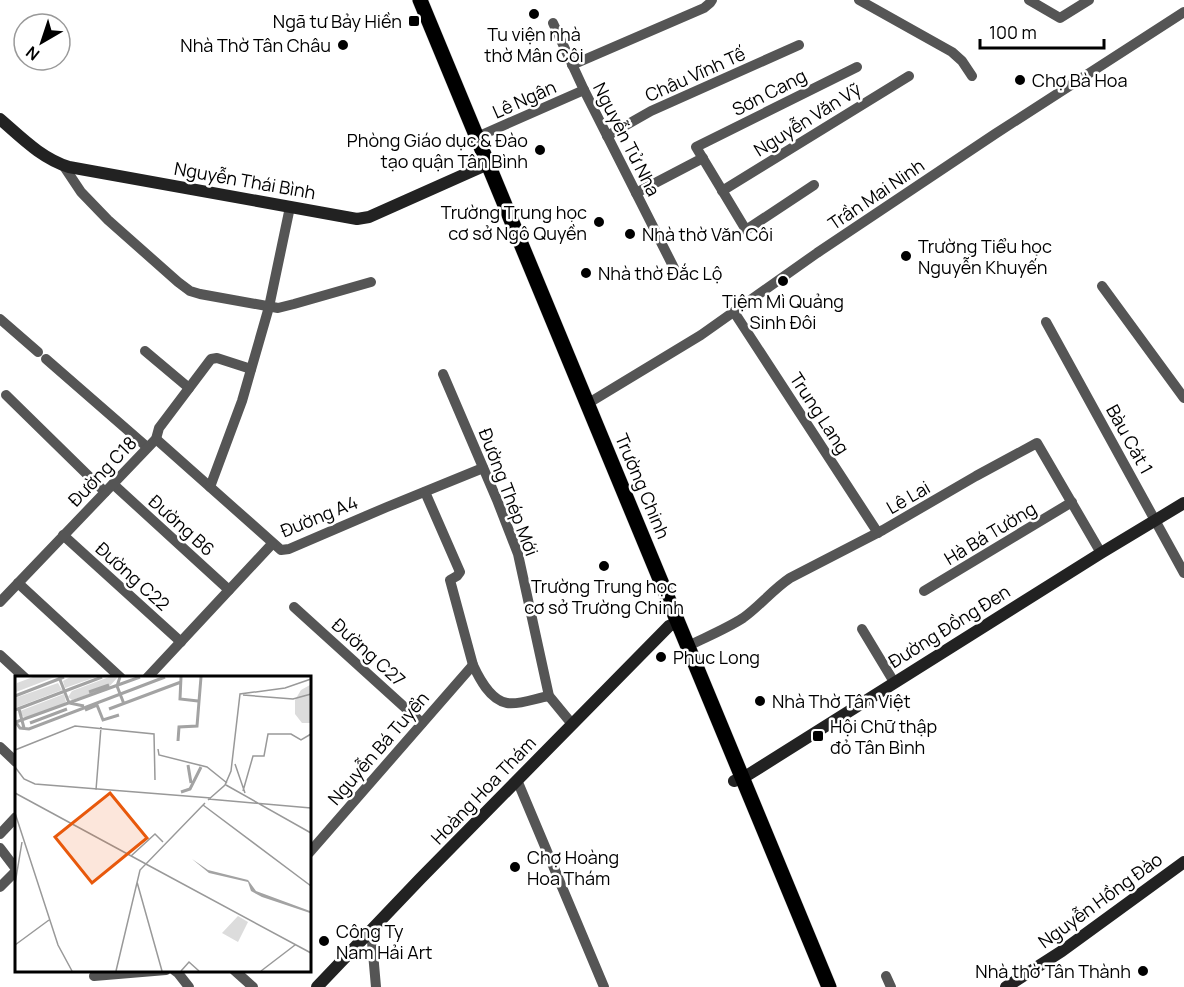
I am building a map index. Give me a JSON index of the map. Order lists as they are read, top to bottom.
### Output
{
  "streets": {
    "main road": ["Trường Chinh"],
    "street": [
      "Châu Vĩnh Tế",
      "Sơn Cang",
      "Lê Ngân",
      "Nguyễn Văn Vỹ",
      "Nguyễn Tử Nha",
      "Nguyễn Thái Bình",
      "Trần Mai Ninh",
      "Trung Lang",
      "Bàu Cát 1",
      "Đường C18",
      "Đường Thép Mới",
      "Lê Lai",
      "Đường A4",
      "Đường B6",
      "Hà Bá Tường",
      "Đường C22",
      "Đường Đồng Đen",
      "Đường C27",
      "Nguyễn Bá Tuyển",
      "Hoàng Hoa Thám",
      "Nguyễn Hồng Đào"
    ]
  },
  "crossings": [
    ["Châu Vĩnh Tế", "Nguyễn Tử Nha"],
    ["Lê Ngân", "Nguyễn Tử Nha"],
    ["Lê Ngân", "Trường Chinh"],
    ["Nguyễn Thái Bình", "Trường Chinh"],
    ["Trần Mai Ninh", "Trung Lang"],
    ["Trần Mai Ninh", "Trường Chinh"],
    ["Trung Lang", "Lê Lai"],
    ["Bàu Cát 1", "Đường Đồng Đen"],
    ["Đường C18", "Đường B6"],
    ["Đường C18", "Đường C22"],
    ["Trường Chinh", "Lê Lai"],
    ["Trường Chinh", "Đường Đồng Đen"],
    ["Trường Chinh", "Hoàng Hoa Thám"],
    ["Đường Thép Mới", "Đường A4"],
    ["Đường Thép Mới", "Hoàng Hoa Thám"],
    ["Lê Lai", "Hà Bá Tường"],
    ["Lê Lai", "Đường Đồng Đen"],
    ["Đường A4", "Đường B6"],
    ["Đường A4", "Đường C22"],
    ["Đường C27", "Nguyễn Bá Tuyển"]
  ],
  "places": {
    "other": [
      "Tu viện nhà thờ Mân Côi",
      "Nhà Thờ Tân Châu",
      "Chợ Bà Hoa",
      "Phòng Giáo dục & Đào tạo quận Tân Bình",
      "Trường Trung học cơ sở Ngô Quyền",
      "Nhà thờ Văn Côi",
      "Trường Tiểu học Nguyễn Khuyến",
      "Nhà thờ Đắc Lộ",
      "Tiệm Mì Quảng Sinh Đôi",
      "Trường Trung học cơ sở Trường Chinh",
      "Phuc Long",
      "Nhà Thờ Tân Việt",
      "Chợ Hoàng Hoa Thám",
      "Công Ty Nam Hải Art",
      "Nhà thờ Tân Thành"
    ],
    "transit": ["Ngã tư Bảy Hiền", "Hội Chữ thập đỏ Tân Bình"]
  },
  "scale_bar": "100 m",
  "north": "bottom left"
}
